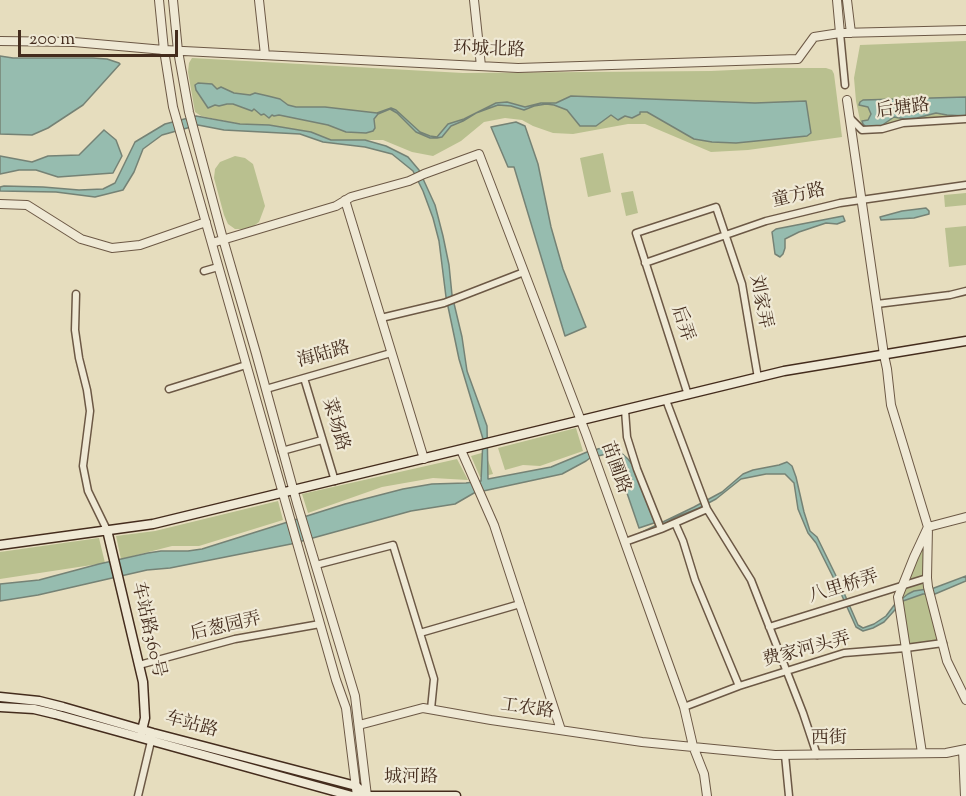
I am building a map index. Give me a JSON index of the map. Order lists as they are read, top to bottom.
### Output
{
  "streets": {
    "main road": ["车站路360号", "车站路", "城河路"],
    "street": [
      "环城北路",
      "后塘路",
      "童方路",
      "刘家弄",
      "后弄",
      "海陆路",
      "菜场路",
      "苗圃路",
      "八里桥弄",
      "后葱园弄",
      "费家河头弄",
      "工农路",
      "西街"
    ]
  },
  "crossings": [
    ["童方路", "刘家弄"],
    ["童方路", "后弄"],
    ["刘家弄", "后弄"],
    ["海陆路", "菜场路"],
    ["苗圃路", "费家河头弄"],
    ["苗圃路", "工农路"],
    ["苗圃路", "西街"],
    ["后葱园弄", "车站路360号"],
    ["车站路360号", "车站路"],
    ["工农路", "西街"],
    ["车站路", "城河路"]
  ],
  "scale_bar": "200 m"
}
